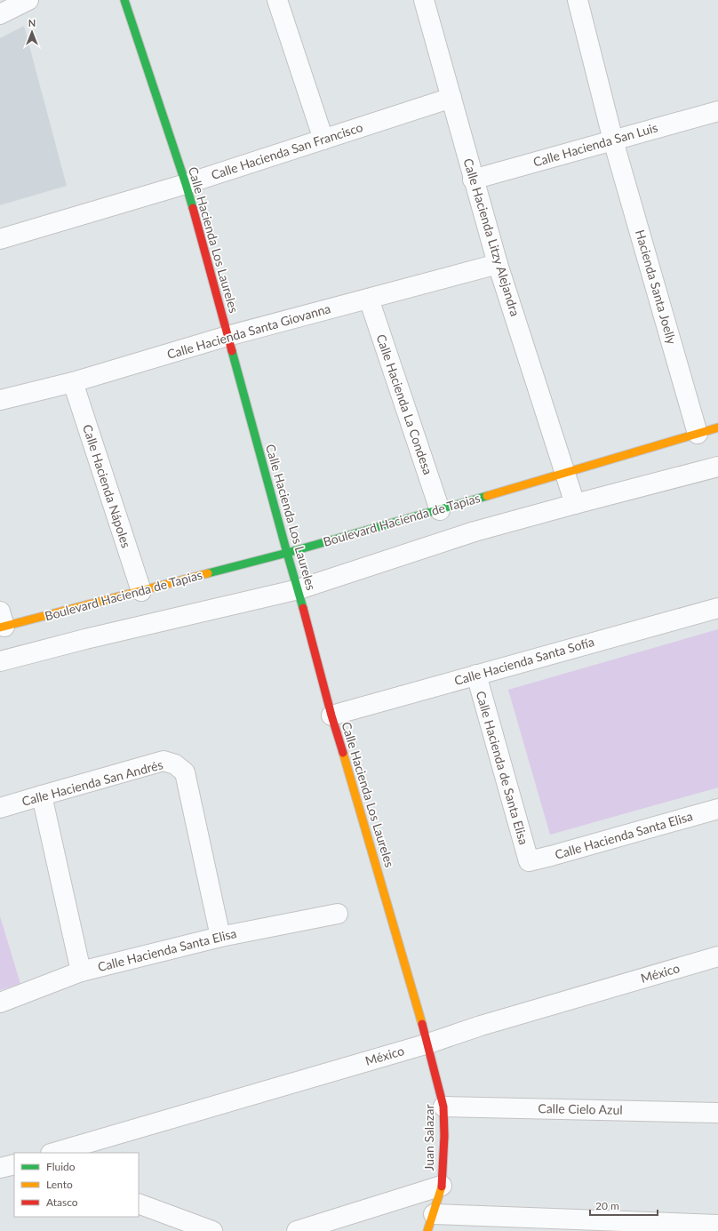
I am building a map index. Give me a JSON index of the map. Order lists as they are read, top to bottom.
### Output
{
  "streets": {
    "street": [
      "Calle Hacienda San Luis",
      "Calle Hacienda San Francisco",
      "Calle Hacienda Litzy Alejandra",
      "Calle Hacienda Los Laureles",
      "Hacienda Santa Joelly",
      "Calle Hacienda Santa Giovanna",
      "Calle Hacienda La Condesa",
      "Calle Hacienda Nápoles",
      "Boulevard Hacienda de Tapias",
      "Calle Hacienda Santa Sofía",
      "Calle Hacienda de Santa Elisa",
      "Calle Hacienda San Andrés",
      "Calle Hacienda Santa Elisa",
      "México",
      "Calle Cielo Azul",
      "Juan Salazar"
    ]
  },
  "crossings": [
    ["Calle Hacienda San Luis", "Calle Hacienda Litzy Alejandra"],
    ["Calle Hacienda San Luis", "Hacienda Santa Joelly"],
    ["Calle Hacienda San Francisco", "Calle Hacienda Litzy Alejandra"],
    ["Calle Hacienda San Francisco", "Calle Hacienda Los Laureles"],
    ["Calle Hacienda Litzy Alejandra", "Calle Hacienda Santa Giovanna"],
    ["Calle Hacienda Litzy Alejandra", "Boulevard Hacienda de Tapias"],
    ["Calle Hacienda Los Laureles", "Calle Hacienda Santa Giovanna"],
    ["Calle Hacienda Los Laureles", "Boulevard Hacienda de Tapias"],
    ["Calle Hacienda Los Laureles", "Calle Hacienda Santa Sofía"],
    ["Calle Hacienda Los Laureles", "México"],
    ["Calle Hacienda Los Laureles", "Juan Salazar"],
    ["Hacienda Santa Joelly", "Boulevard Hacienda de Tapias"],
    ["Calle Hacienda Santa Giovanna", "Calle Hacienda La Condesa"],
    ["Calle Hacienda Santa Giovanna", "Calle Hacienda Nápoles"],
    ["Calle Hacienda La Condesa", "Boulevard Hacienda de Tapias"],
    ["Calle Hacienda Nápoles", "Boulevard Hacienda de Tapias"],
    ["Calle Hacienda Santa Sofía", "Calle Hacienda de Santa Elisa"],
    ["Calle Hacienda de Santa Elisa", "Calle Hacienda Santa Elisa"],
    ["Calle Hacienda San Andrés", "Calle Hacienda Santa Elisa"],
    ["México", "Juan Salazar"],
    ["Calle Cielo Azul", "Juan Salazar"]
  ],
  "legend": ["Fluido", "Lento", "Atasco"],
  "scale_bar": "20 m",
  "north": "top"
}
